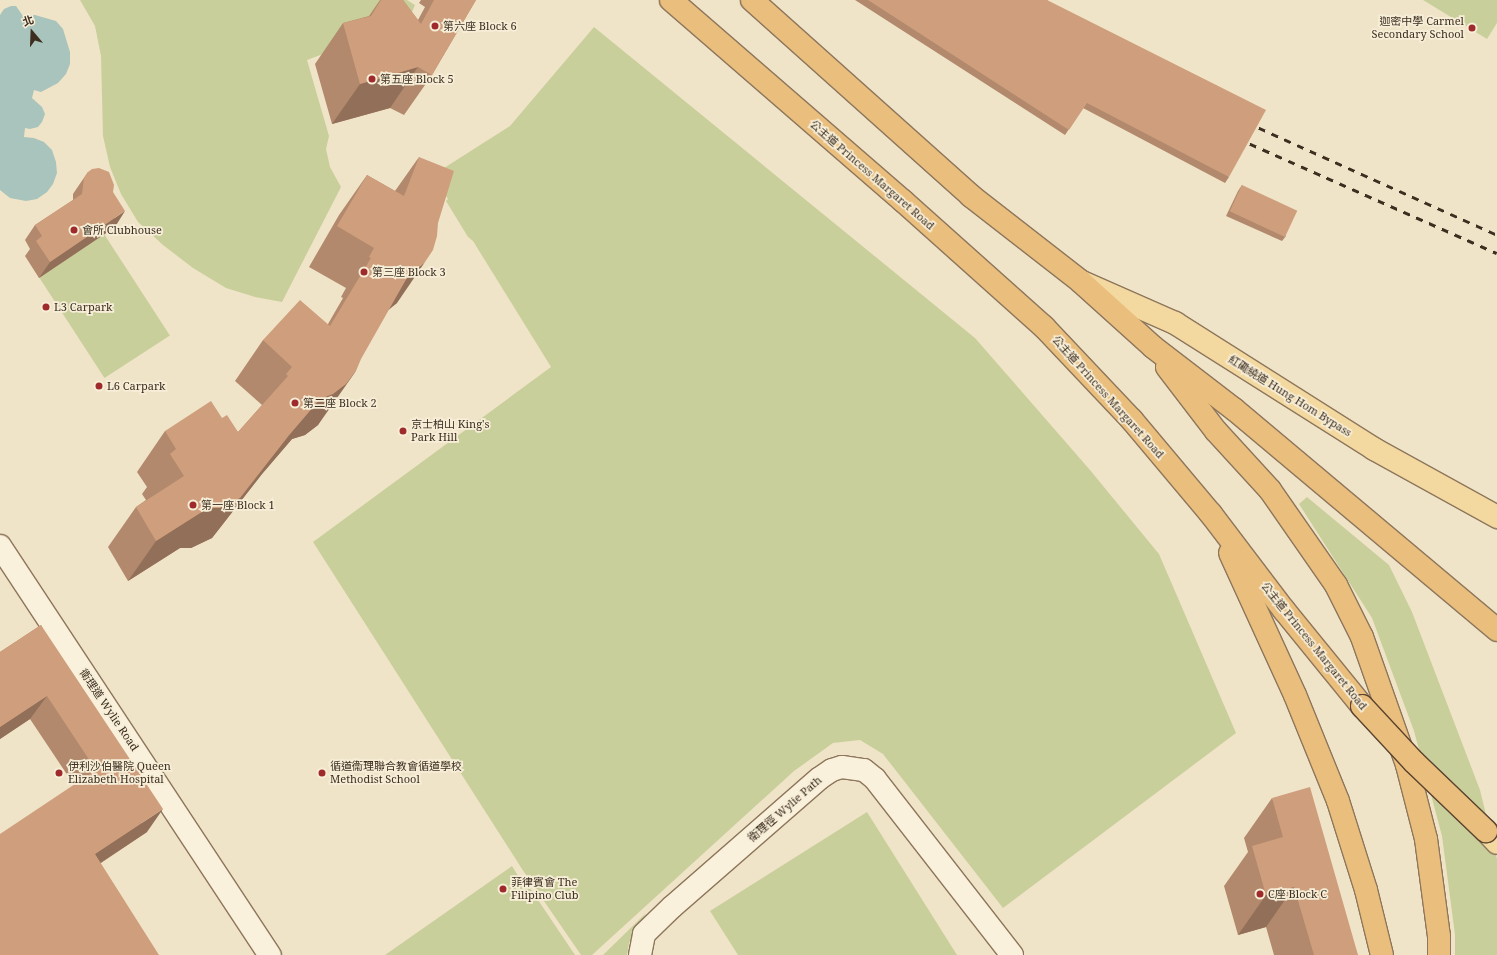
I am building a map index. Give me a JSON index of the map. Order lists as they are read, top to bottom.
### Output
{
  "streets": {
    "highway": ["公主道 Princess Margaret Road"],
    "main road": ["紅磡繞道 Hung Hom Bypass"],
    "street": ["衛理道 Wylie Road", "衛理徑 Wylie Path"]
  },
  "places": [
    "第六座 Block 6",
    "迦密中學 Carmel Secondary School",
    "第五座 Block 5",
    "會所 Clubhouse",
    "第三座 Block 3",
    "L3 Carpark",
    "L6 Carpark",
    "第二座 Block 2",
    "京士柏山 King's Park Hill",
    "第一座 Block 1",
    "伊利沙伯醫院 Queen Elizabeth Hospital",
    "循道衞理聯合教會循道學校 Methodist School",
    "菲律賓會 The Filipino Club",
    "C座 Block C"
  ],
  "north": "top"
}
